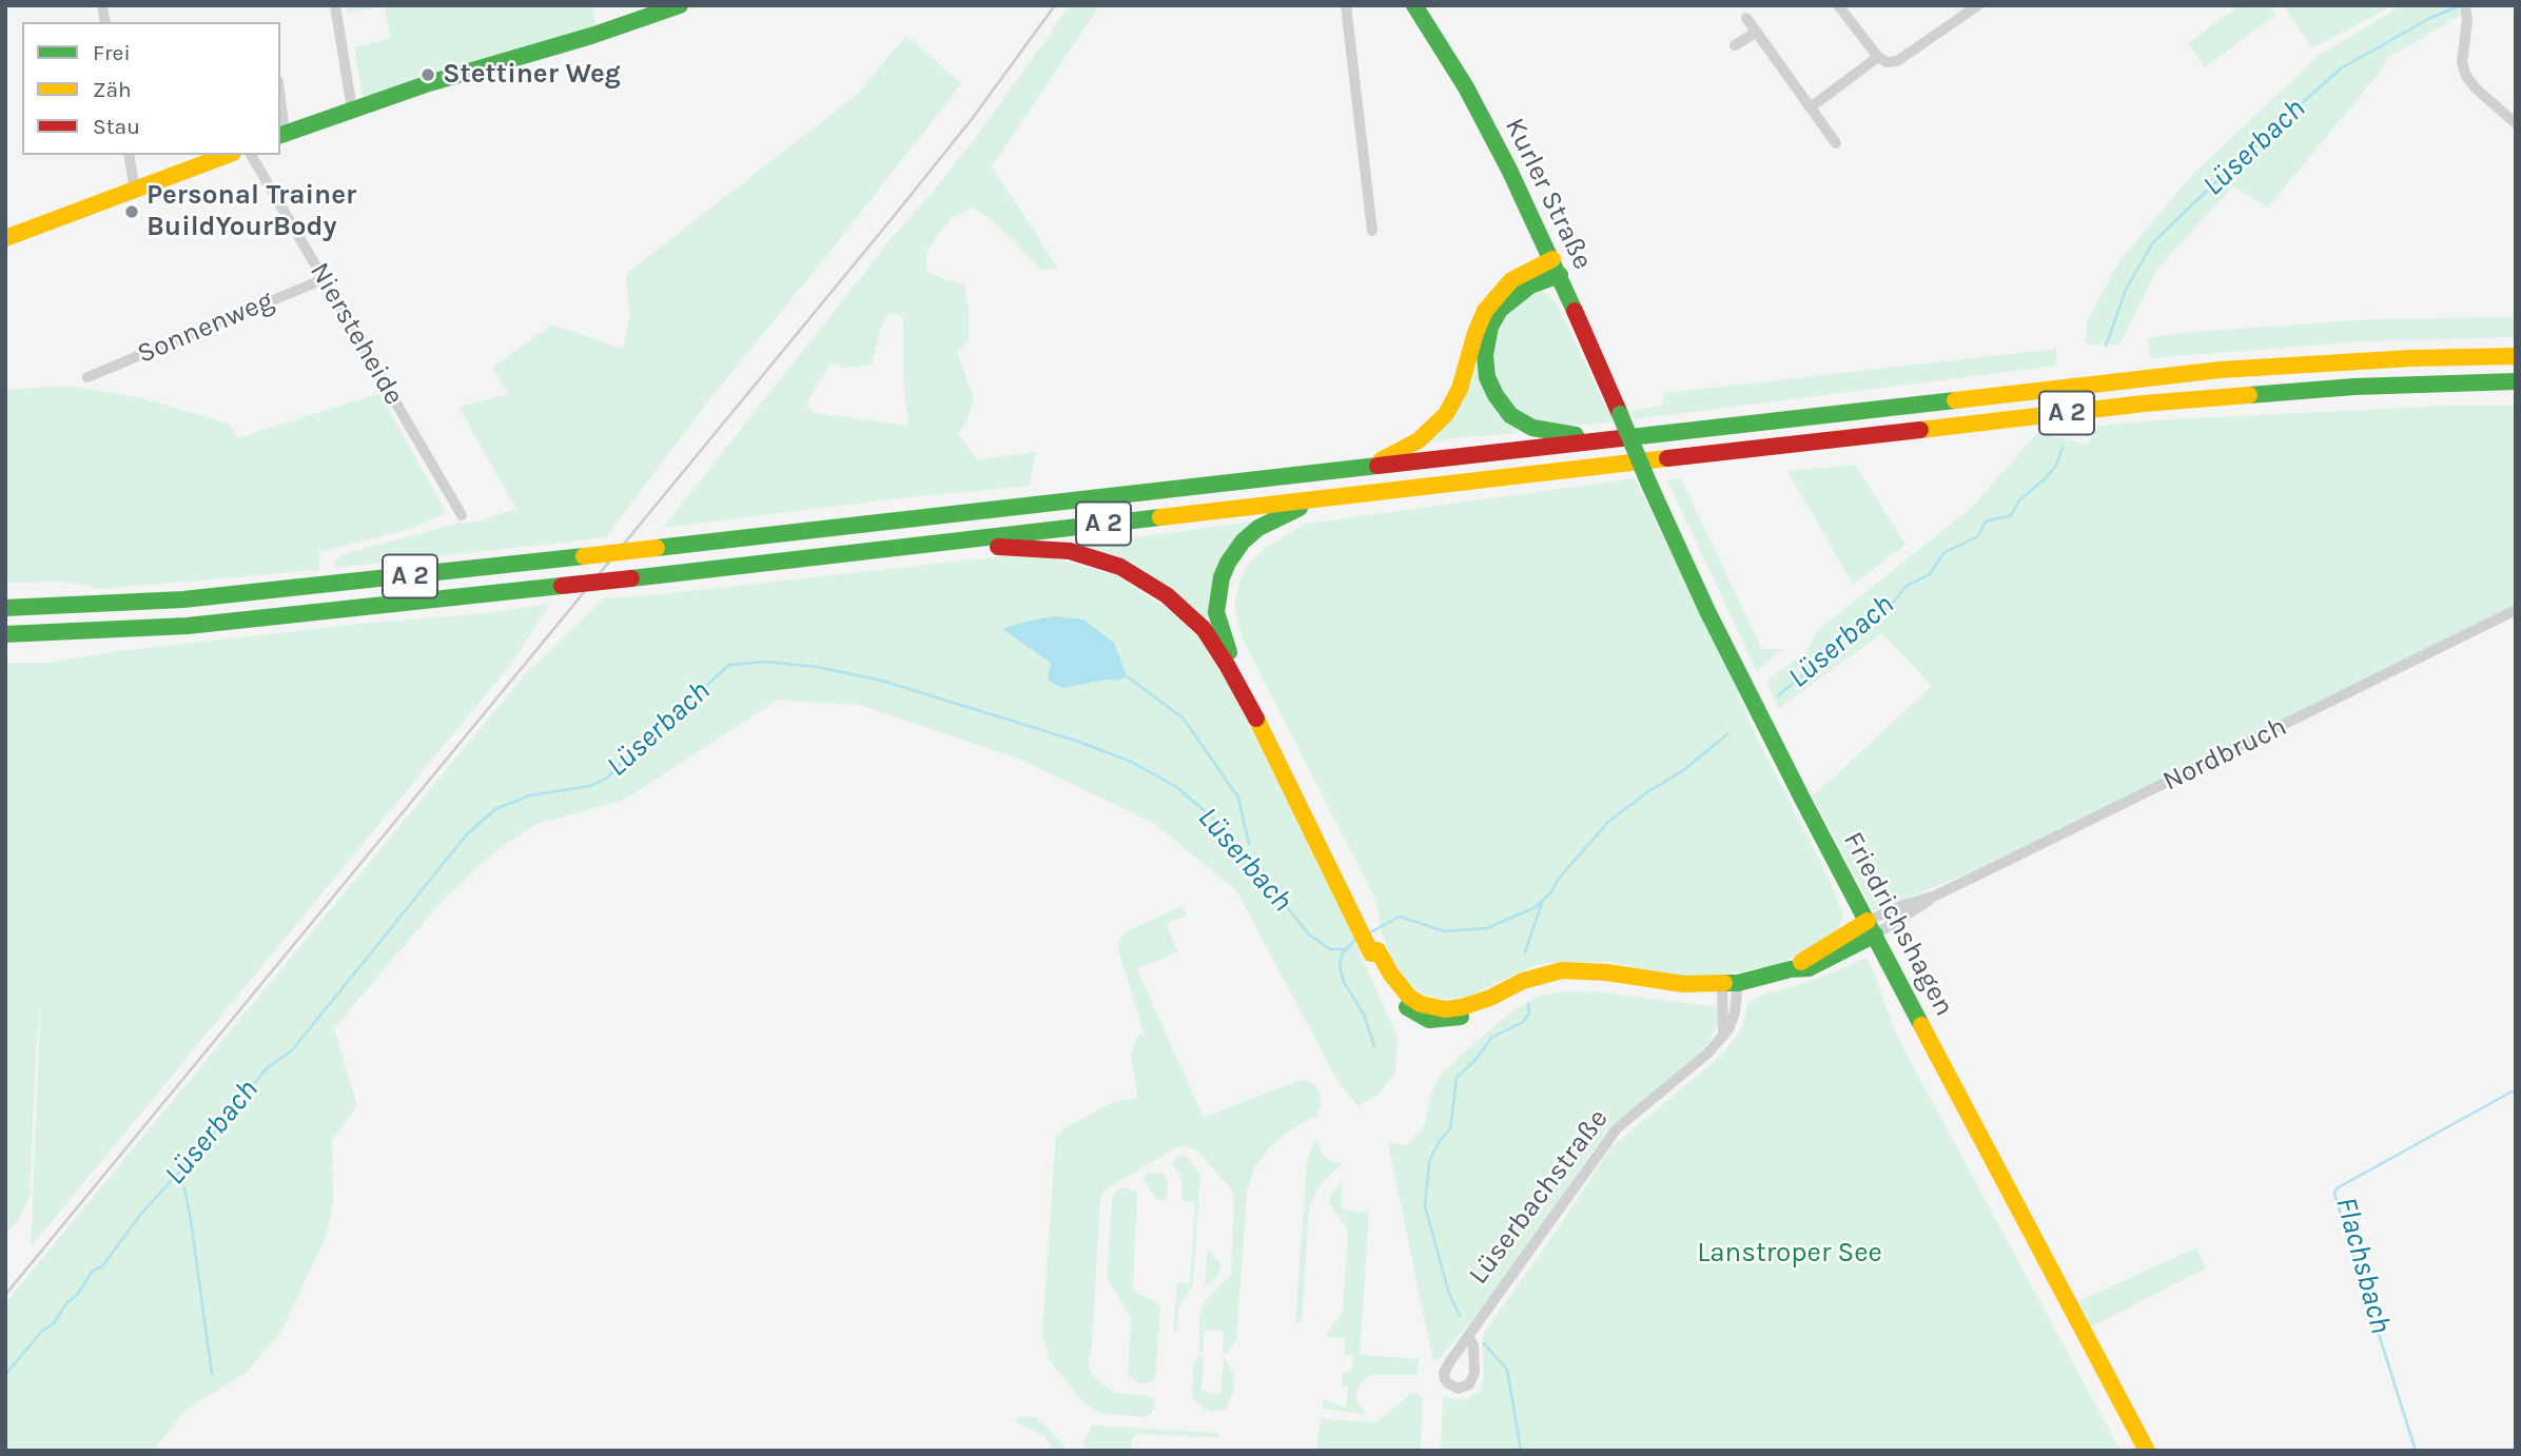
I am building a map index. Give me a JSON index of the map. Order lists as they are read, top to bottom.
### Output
{
  "streets": {
    "main road": ["Kurler Straße", "A 2", "Friedrichshagen"],
    "street": [
      "Sonnenweg",
      "Niersteheide",
      "Nordbruch",
      "Lüserbachstraße"
    ]
  },
  "crossings": [
    ["Kurler Straße", "Friedrichshagen"],
    ["Sonnenweg", "Niersteheide"],
    ["Nordbruch", "Friedrichshagen"]
  ],
  "water": ["Lüserbach", "Flachsbach"],
  "parks": ["Lanstroper See"],
  "places": ["Stettiner Weg", "Personal Trainer BuildYourBody"],
  "legend": ["Frei", "Zäh", "Stau"]
}
